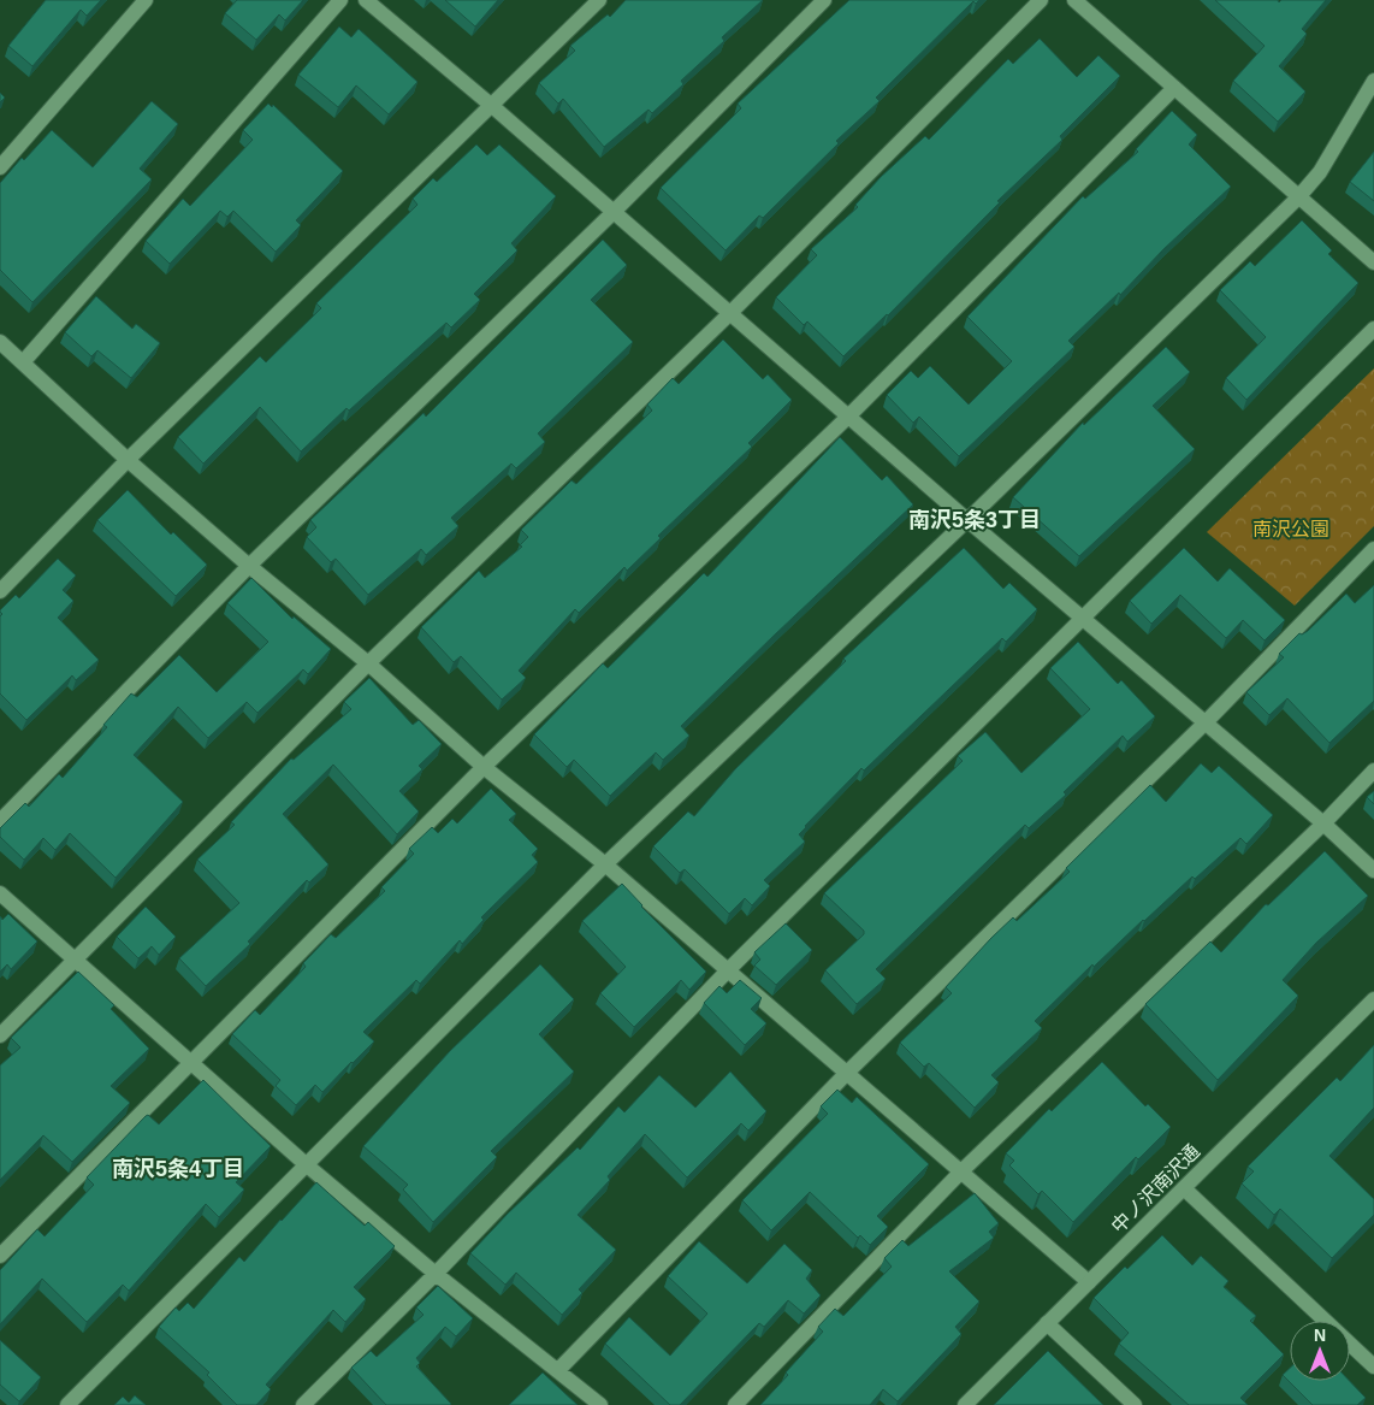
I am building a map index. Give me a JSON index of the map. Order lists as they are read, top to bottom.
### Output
{
  "streets": {
    "street": ["中ノ沢南沢通"]
  },
  "districts": ["南沢5条3丁目", "南沢5条4丁目"],
  "parks": ["南沢公園"],
  "north": "top"
}
